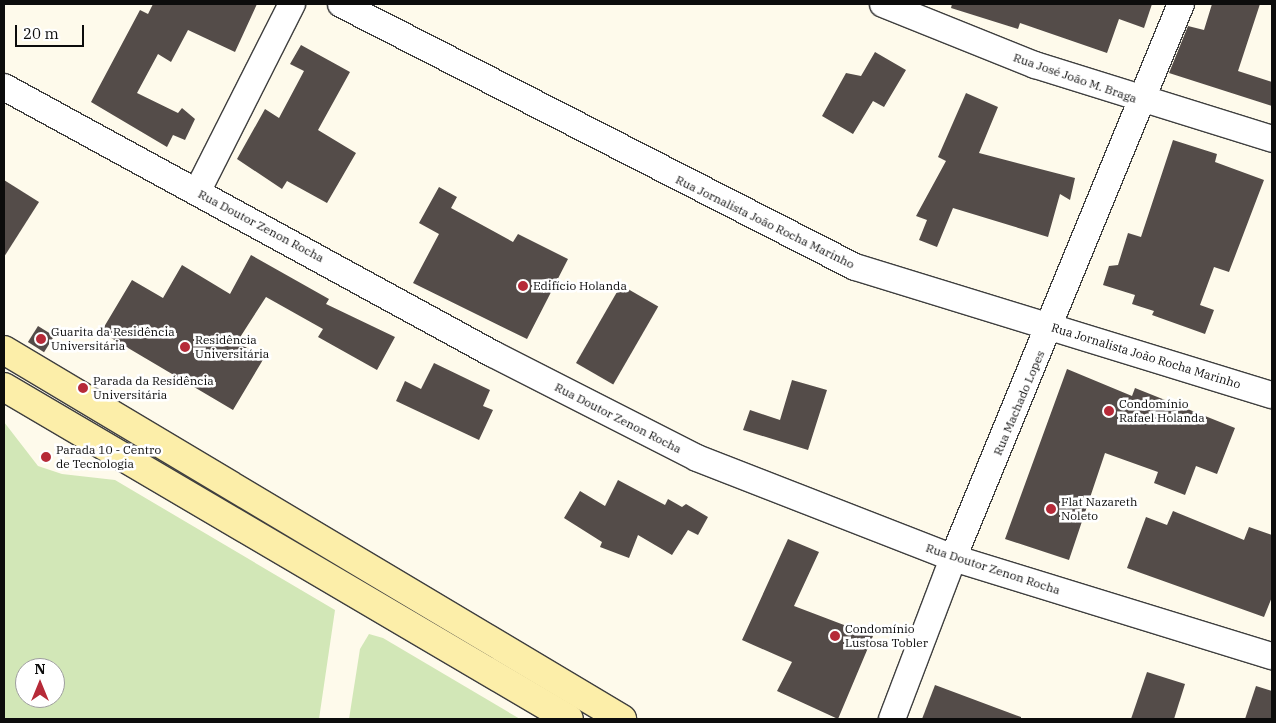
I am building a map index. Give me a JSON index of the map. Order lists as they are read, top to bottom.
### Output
{
  "streets": {
    "street": [
      "Rua José João M. Braga",
      "Rua Jornalista João Rocha Marinho",
      "Rua Doutor Zenon Rocha",
      "Rua Machado Lopes"
    ]
  },
  "crossings": [
    ["Rua José João M. Braga", "Rua Machado Lopes"],
    ["Rua Jornalista João Rocha Marinho", "Rua Machado Lopes"],
    ["Rua Doutor Zenon Rocha", "Rua Machado Lopes"]
  ],
  "places": [
    "Edifício Holanda",
    "Guarita da Residência Universitária",
    "Residência Universitária",
    "Parada da Residência Universitária",
    "Condomínio Rafael Holanda",
    "Parada 10 - Centro de Tecnologia",
    "Flat Nazareth Noleto",
    "Condomínio Lustosa Tobler"
  ],
  "scale_bar": "20 m",
  "north": "top"
}
